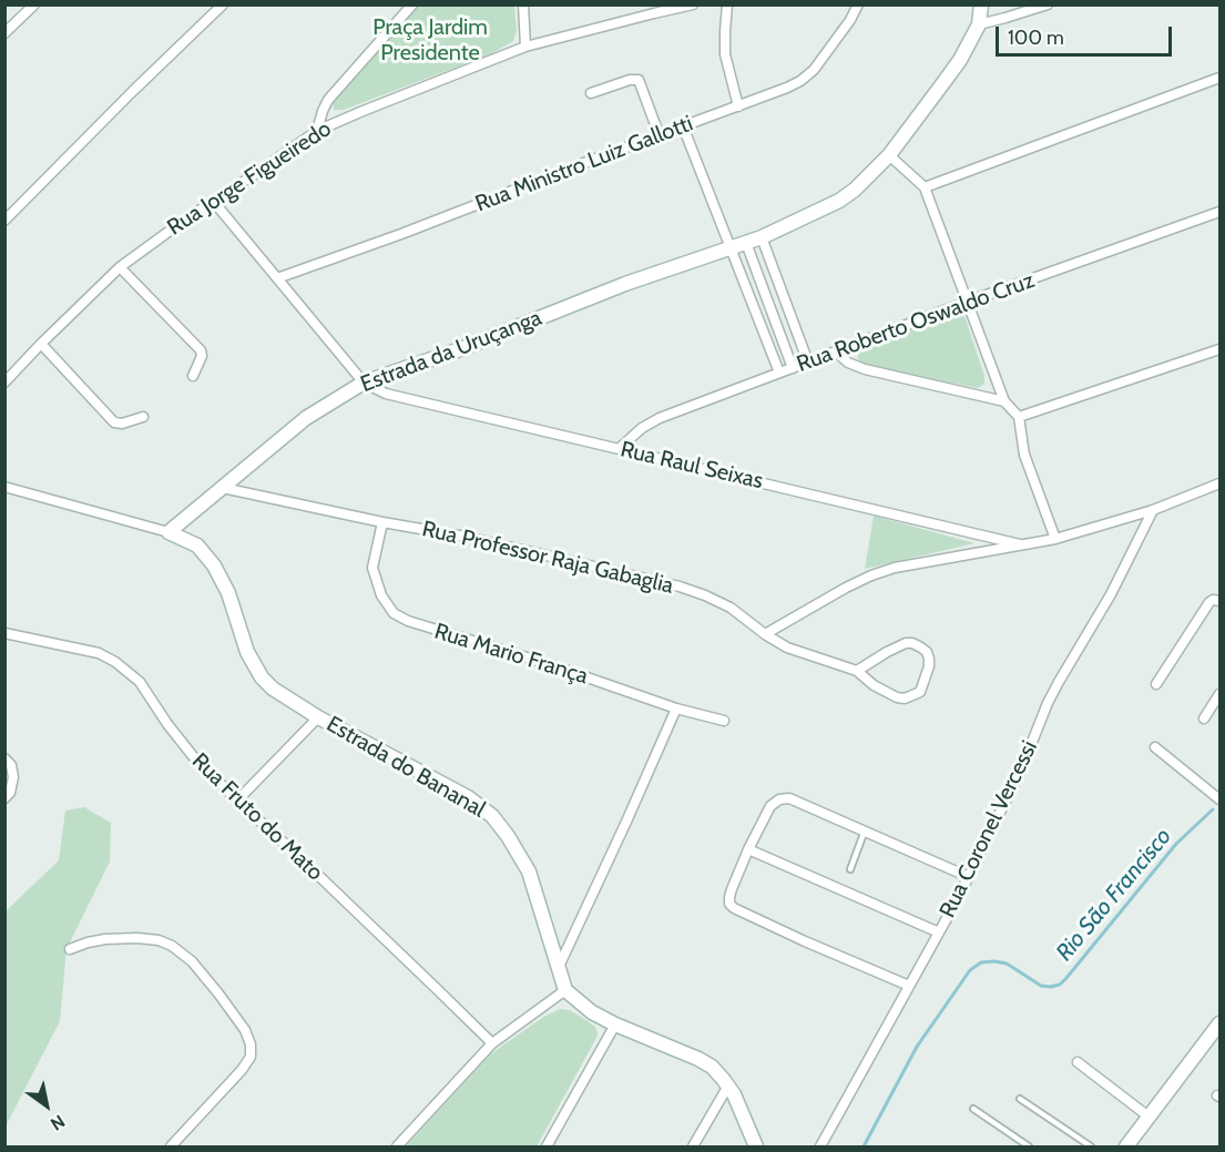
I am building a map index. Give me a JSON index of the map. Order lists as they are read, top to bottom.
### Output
{
  "streets": {
    "street": [
      "Rua Ministro Luiz Gallotti",
      "Rua Jorge Figueiredo",
      "Rua Roberto Oswaldo Cruz",
      "Estrada da Uruçanga",
      "Rua Raul Seixas",
      "Rua Professor Raja Gabaglia",
      "Rua Mario França",
      "Estrada do Bananal",
      "Rua Fruto do Mato",
      "Rua Coronel Vercessi"
    ]
  },
  "crossings": [
    ["Rua Roberto Oswaldo Cruz", "Rua Raul Seixas"],
    ["Estrada da Uruçanga", "Rua Raul Seixas"],
    ["Estrada da Uruçanga", "Rua Professor Raja Gabaglia"],
    ["Estrada da Uruçanga", "Estrada do Bananal"],
    ["Rua Professor Raja Gabaglia", "Rua Mario França"]
  ],
  "water": ["Rio São Francisco"],
  "parks": ["Praça Jardim Presidente"],
  "scale_bar": "100 m",
  "north": "bottom right"
}
